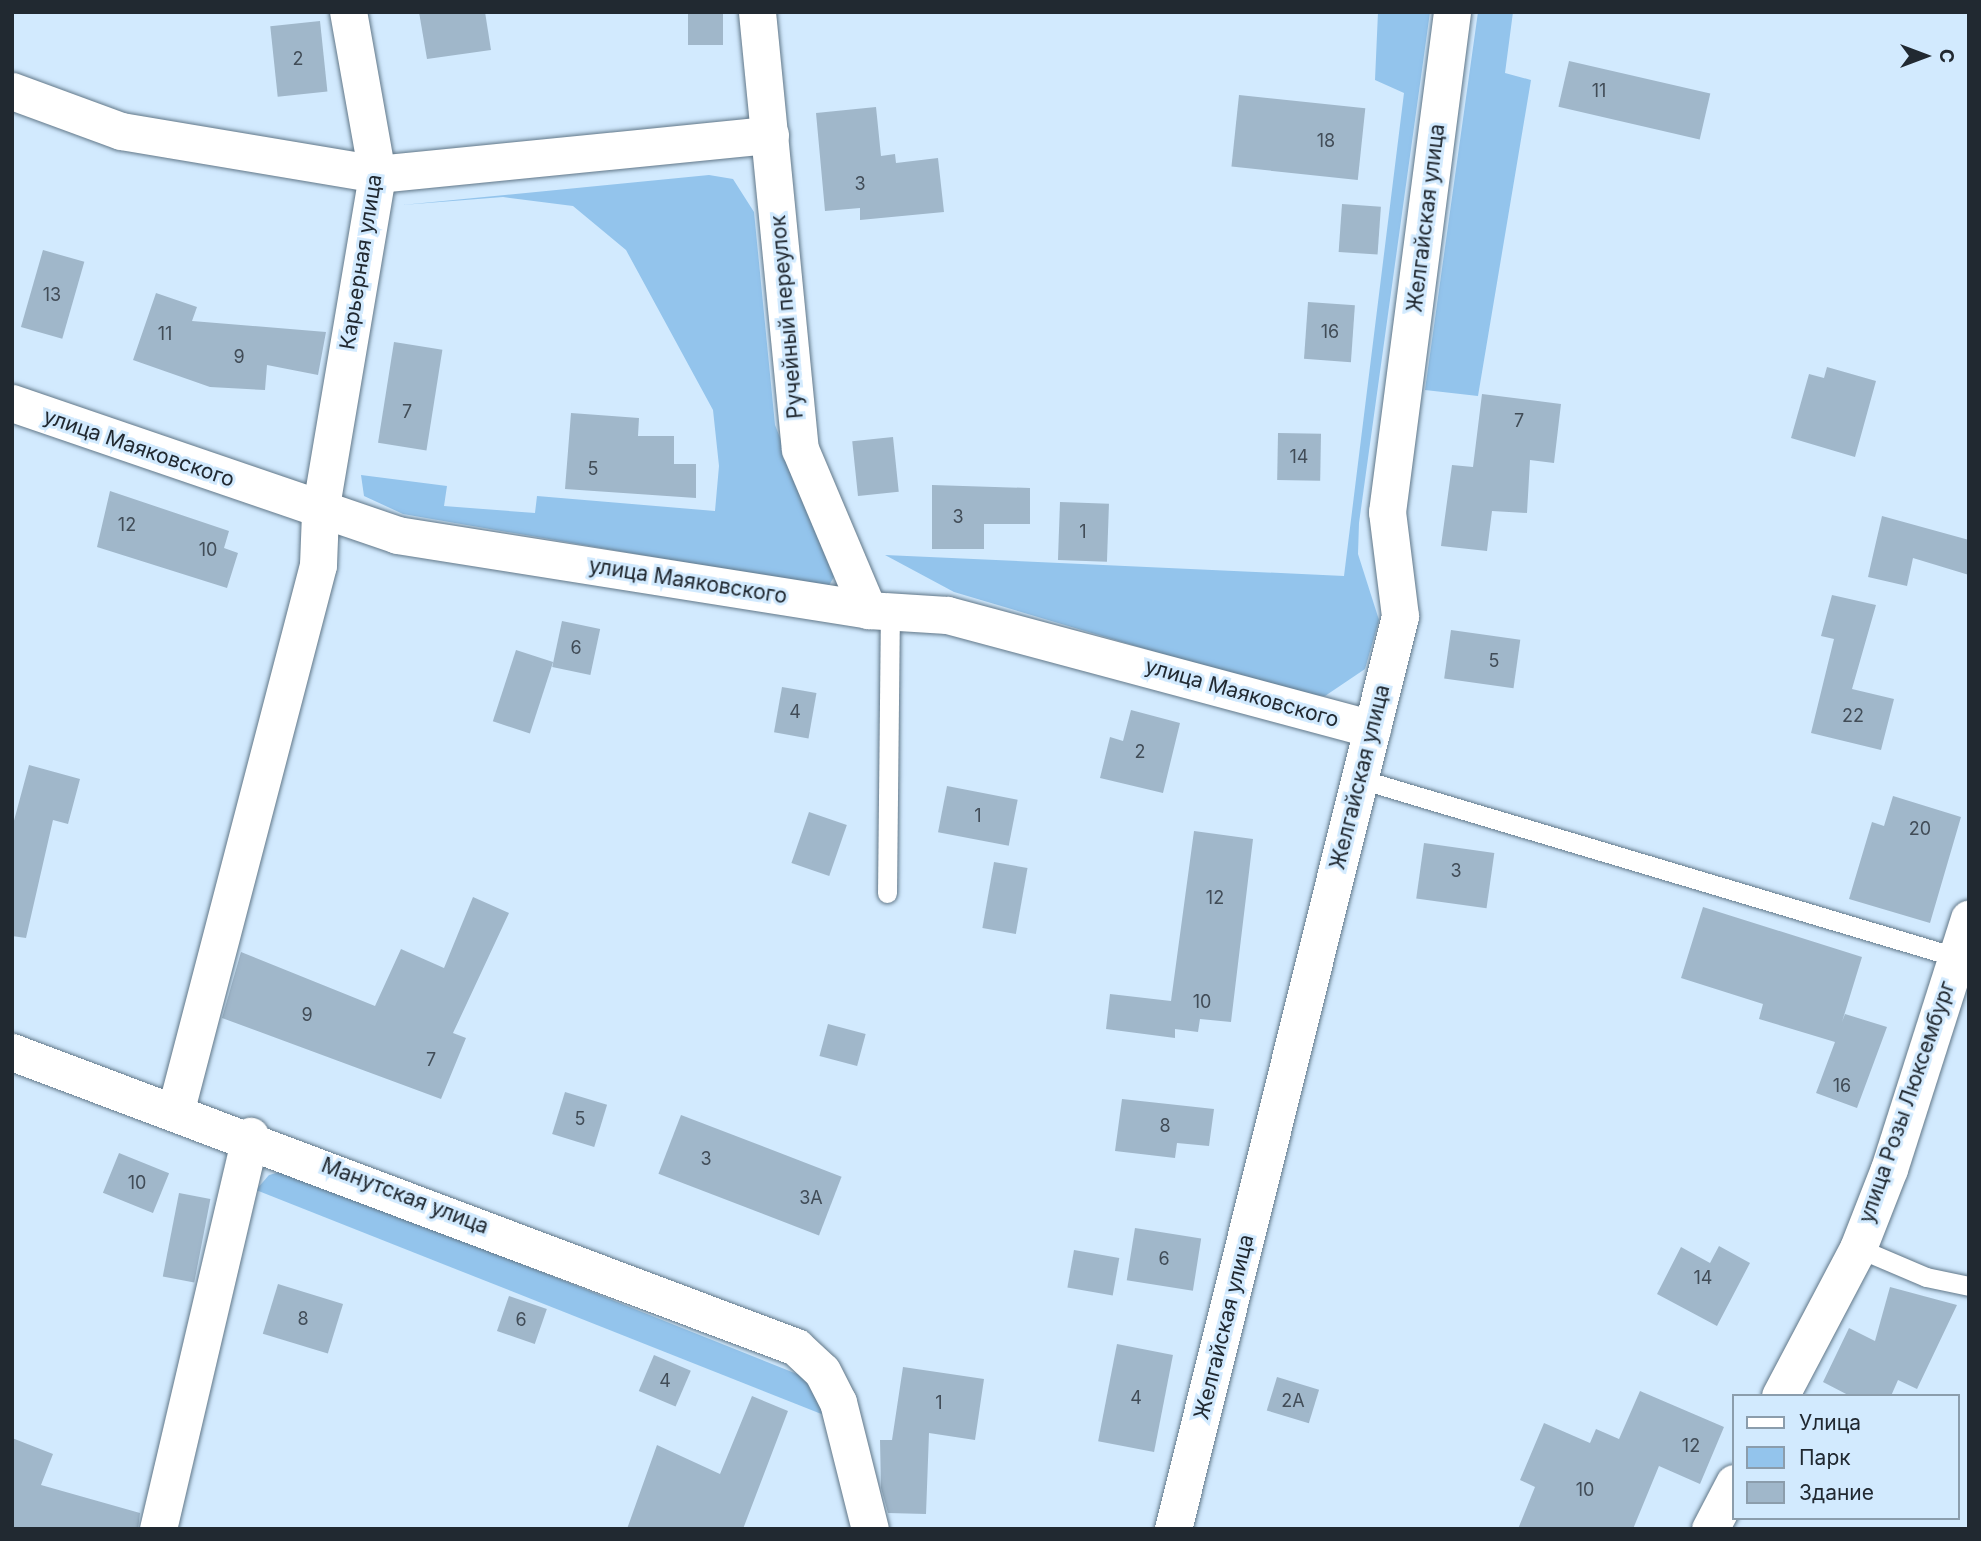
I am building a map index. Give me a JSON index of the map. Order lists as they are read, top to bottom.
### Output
{
  "streets": {
    "street": [
      "Желгайская улица",
      "Карьерная улица",
      "Ручейный переулок",
      "улица Маяковского",
      "улица Розы Люксембург",
      "Манутская улица"
    ]
  },
  "crossings": [
    ["Желгайская улица", "улица Маяковского"],
    ["Карьерная улица", "улица Маяковского"],
    ["Карьерная улица", "Манутская улица"],
    ["Ручейный переулок", "улица Маяковского"]
  ],
  "house_numbers": [
    "2",
    "11",
    "18",
    "3",
    "13",
    "16",
    "11",
    "9",
    "7",
    "7",
    "14",
    "5",
    "3",
    "12",
    "1",
    "10",
    "6",
    "5",
    "4",
    "22",
    "2",
    "1",
    "20",
    "3",
    "12",
    "10",
    "9",
    "7",
    "16",
    "5",
    "8",
    "3",
    "10",
    "3А",
    "6",
    "14",
    "8",
    "6",
    "4",
    "4",
    "2А",
    "1",
    "12",
    "10"
  ],
  "legend": ["Улица", "Парк", "Здание"],
  "north": "right"
}
